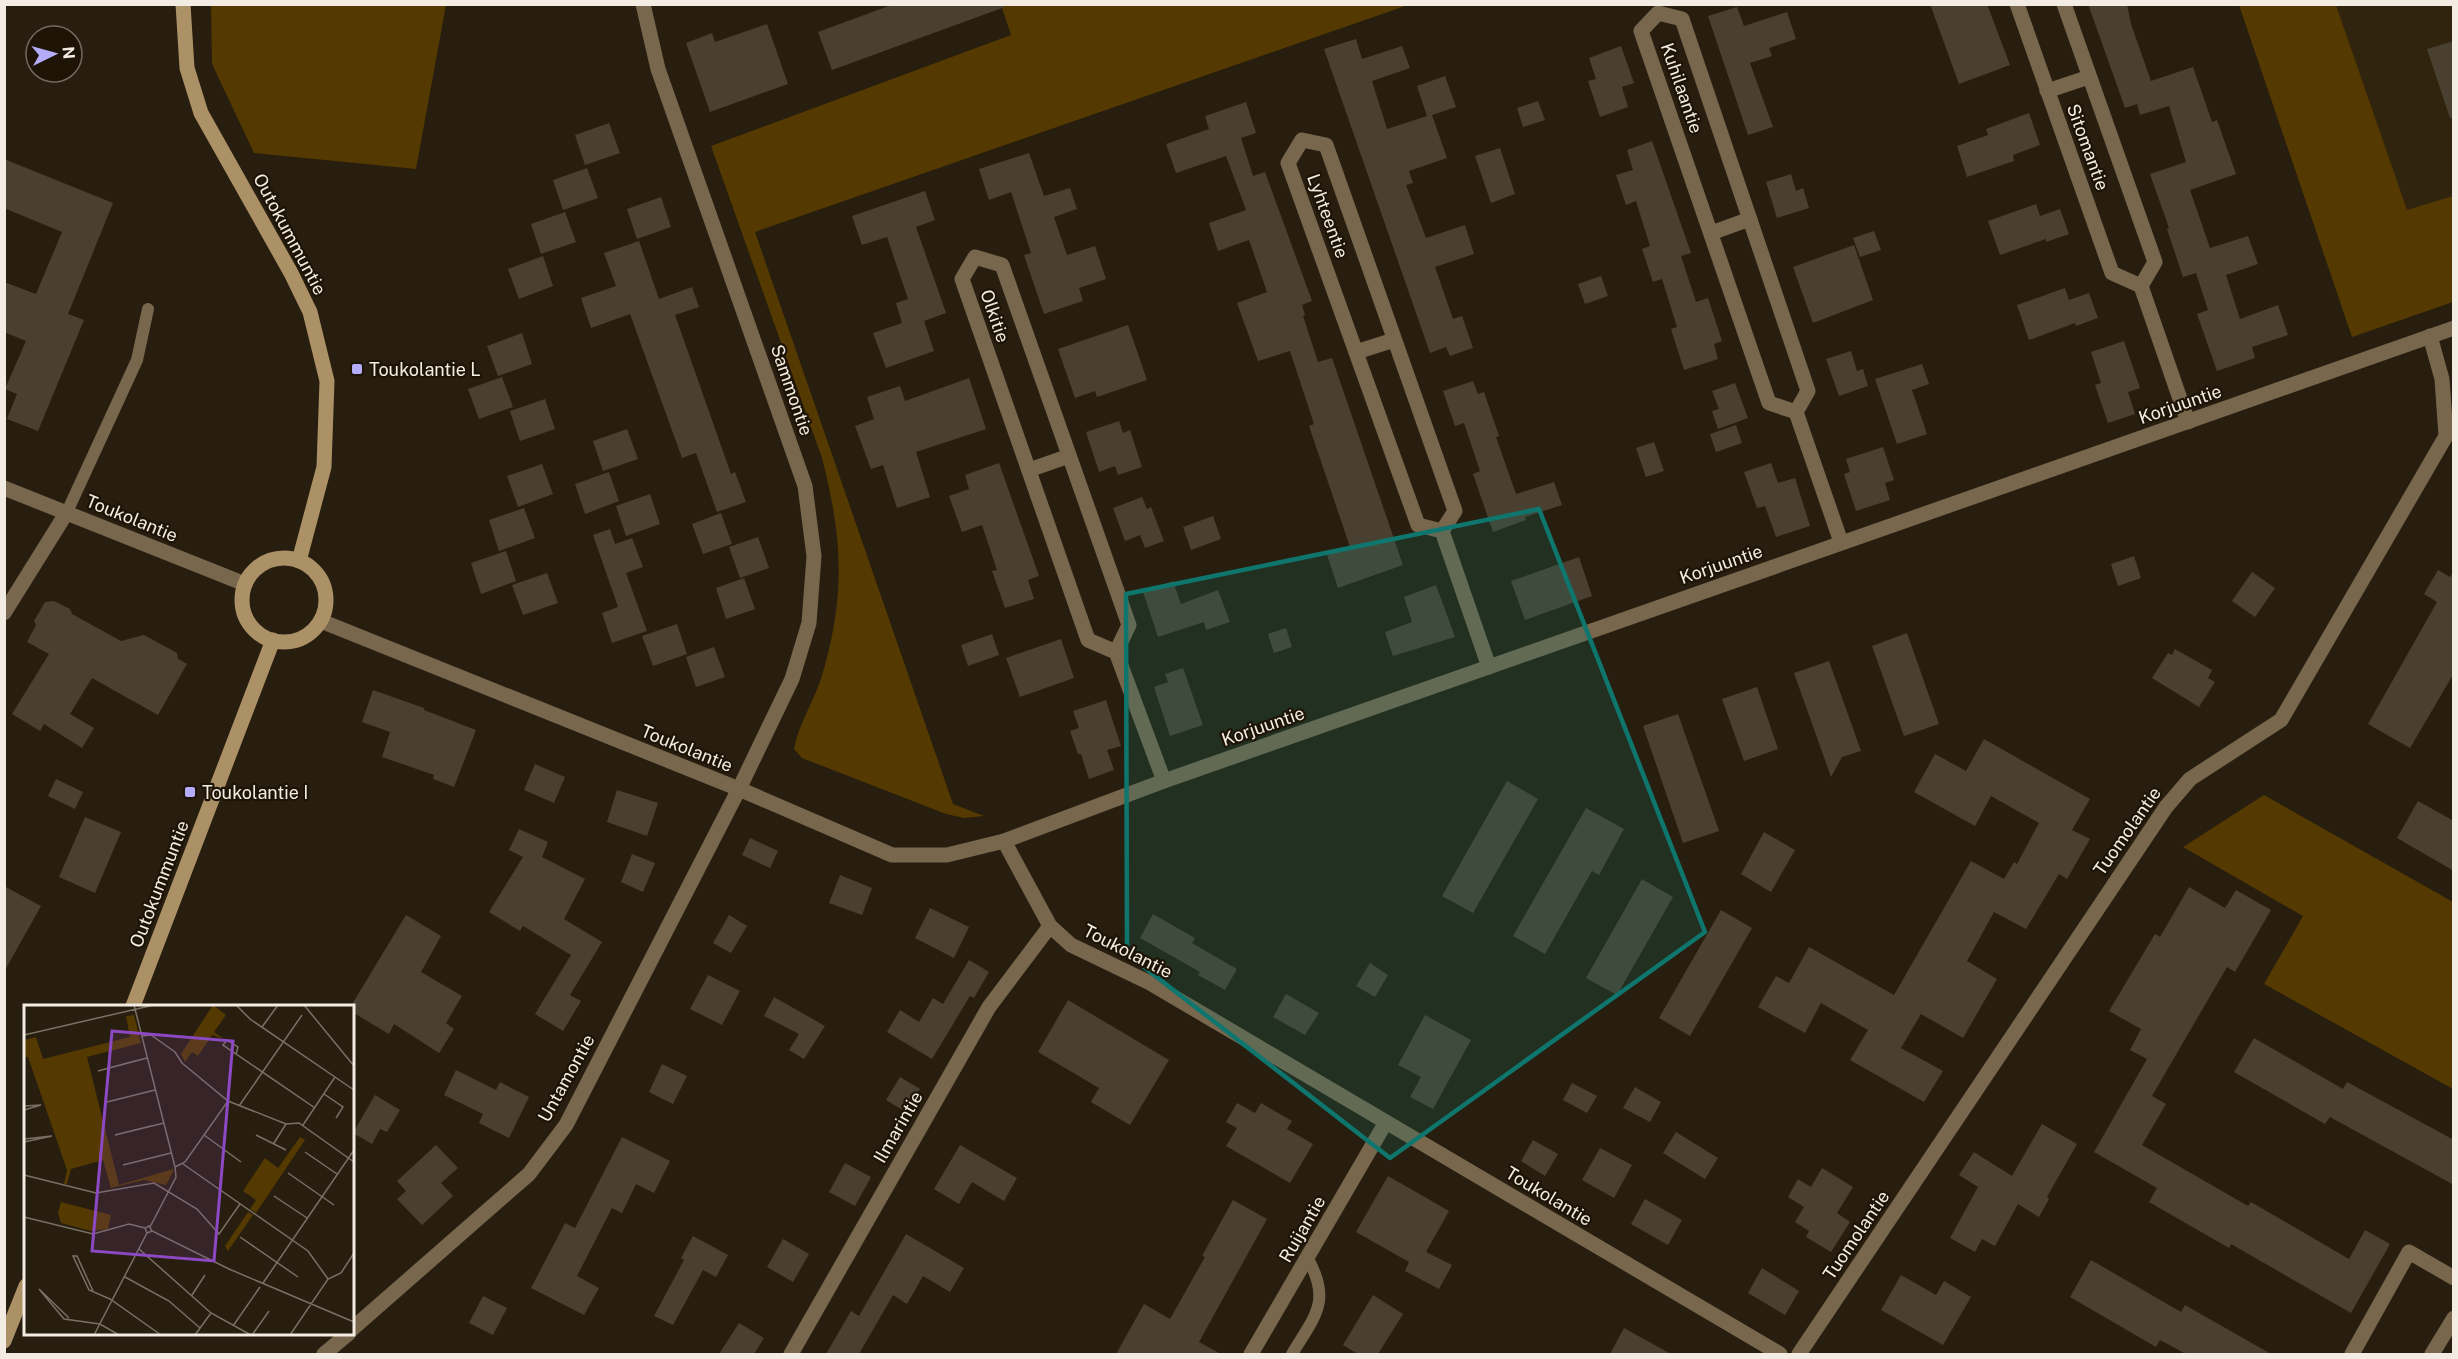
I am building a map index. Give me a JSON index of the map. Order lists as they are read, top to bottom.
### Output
{
  "streets": {
    "main road": ["Outokummuntie"],
    "street": [
      "Kuhilaantie",
      "Sitomantie",
      "Lyhteentie",
      "Olkitie",
      "Sammontie",
      "Korjuuntie",
      "Toukolantie",
      "Tuomolantie",
      "Untamontie",
      "Ilmarintie",
      "Ruijantie"
    ]
  },
  "crossings": [
    ["Outokummuntie", "Toukolantie"],
    ["Sammontie", "Toukolantie"],
    ["Sammontie", "Untamontie"],
    ["Korjuuntie", "Toukolantie"],
    ["Korjuuntie", "Tuomolantie"],
    ["Toukolantie", "Untamontie"],
    ["Toukolantie", "Ilmarintie"],
    ["Toukolantie", "Ruijantie"]
  ],
  "places": {
    "transit": ["Toukolantie L", "Toukolantie I"]
  },
  "north": "right"
}
